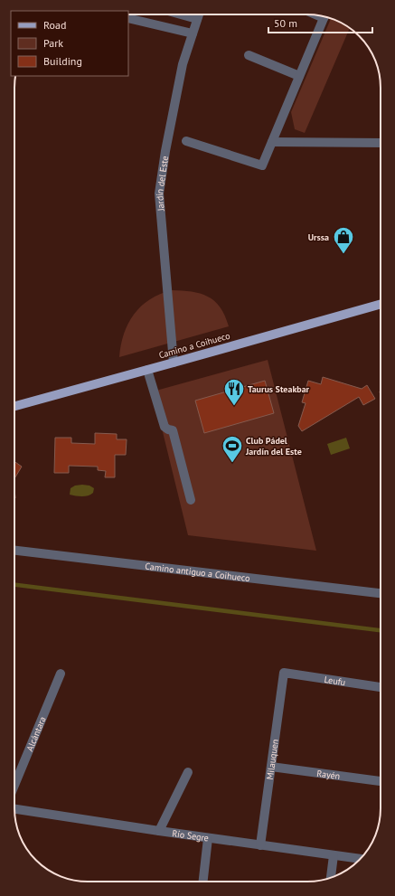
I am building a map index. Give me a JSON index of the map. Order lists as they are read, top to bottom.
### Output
{
  "streets": {
    "main road": ["Camino a Coihueco"],
    "street": [
      "Jardín del Este",
      "Camino antiguo a Coihueco",
      "Leufu",
      "Alcántara",
      "Milauquen",
      "Rayén",
      "Río Segre"
    ]
  },
  "crossings": [
    ["Jardín del Este", "Camino a Coihueco"],
    ["Leufu", "Milauquen"],
    ["Milauquen", "Rayén"],
    ["Milauquen", "Río Segre"]
  ],
  "places": {
    "shop": ["Urssa"],
    "restaurant": ["Taurus Steakbar"],
    "sports": ["Club Pádel Jardín del Este"]
  },
  "legend": ["Road", "Park", "Building"],
  "scale_bar": "50 m"
}
